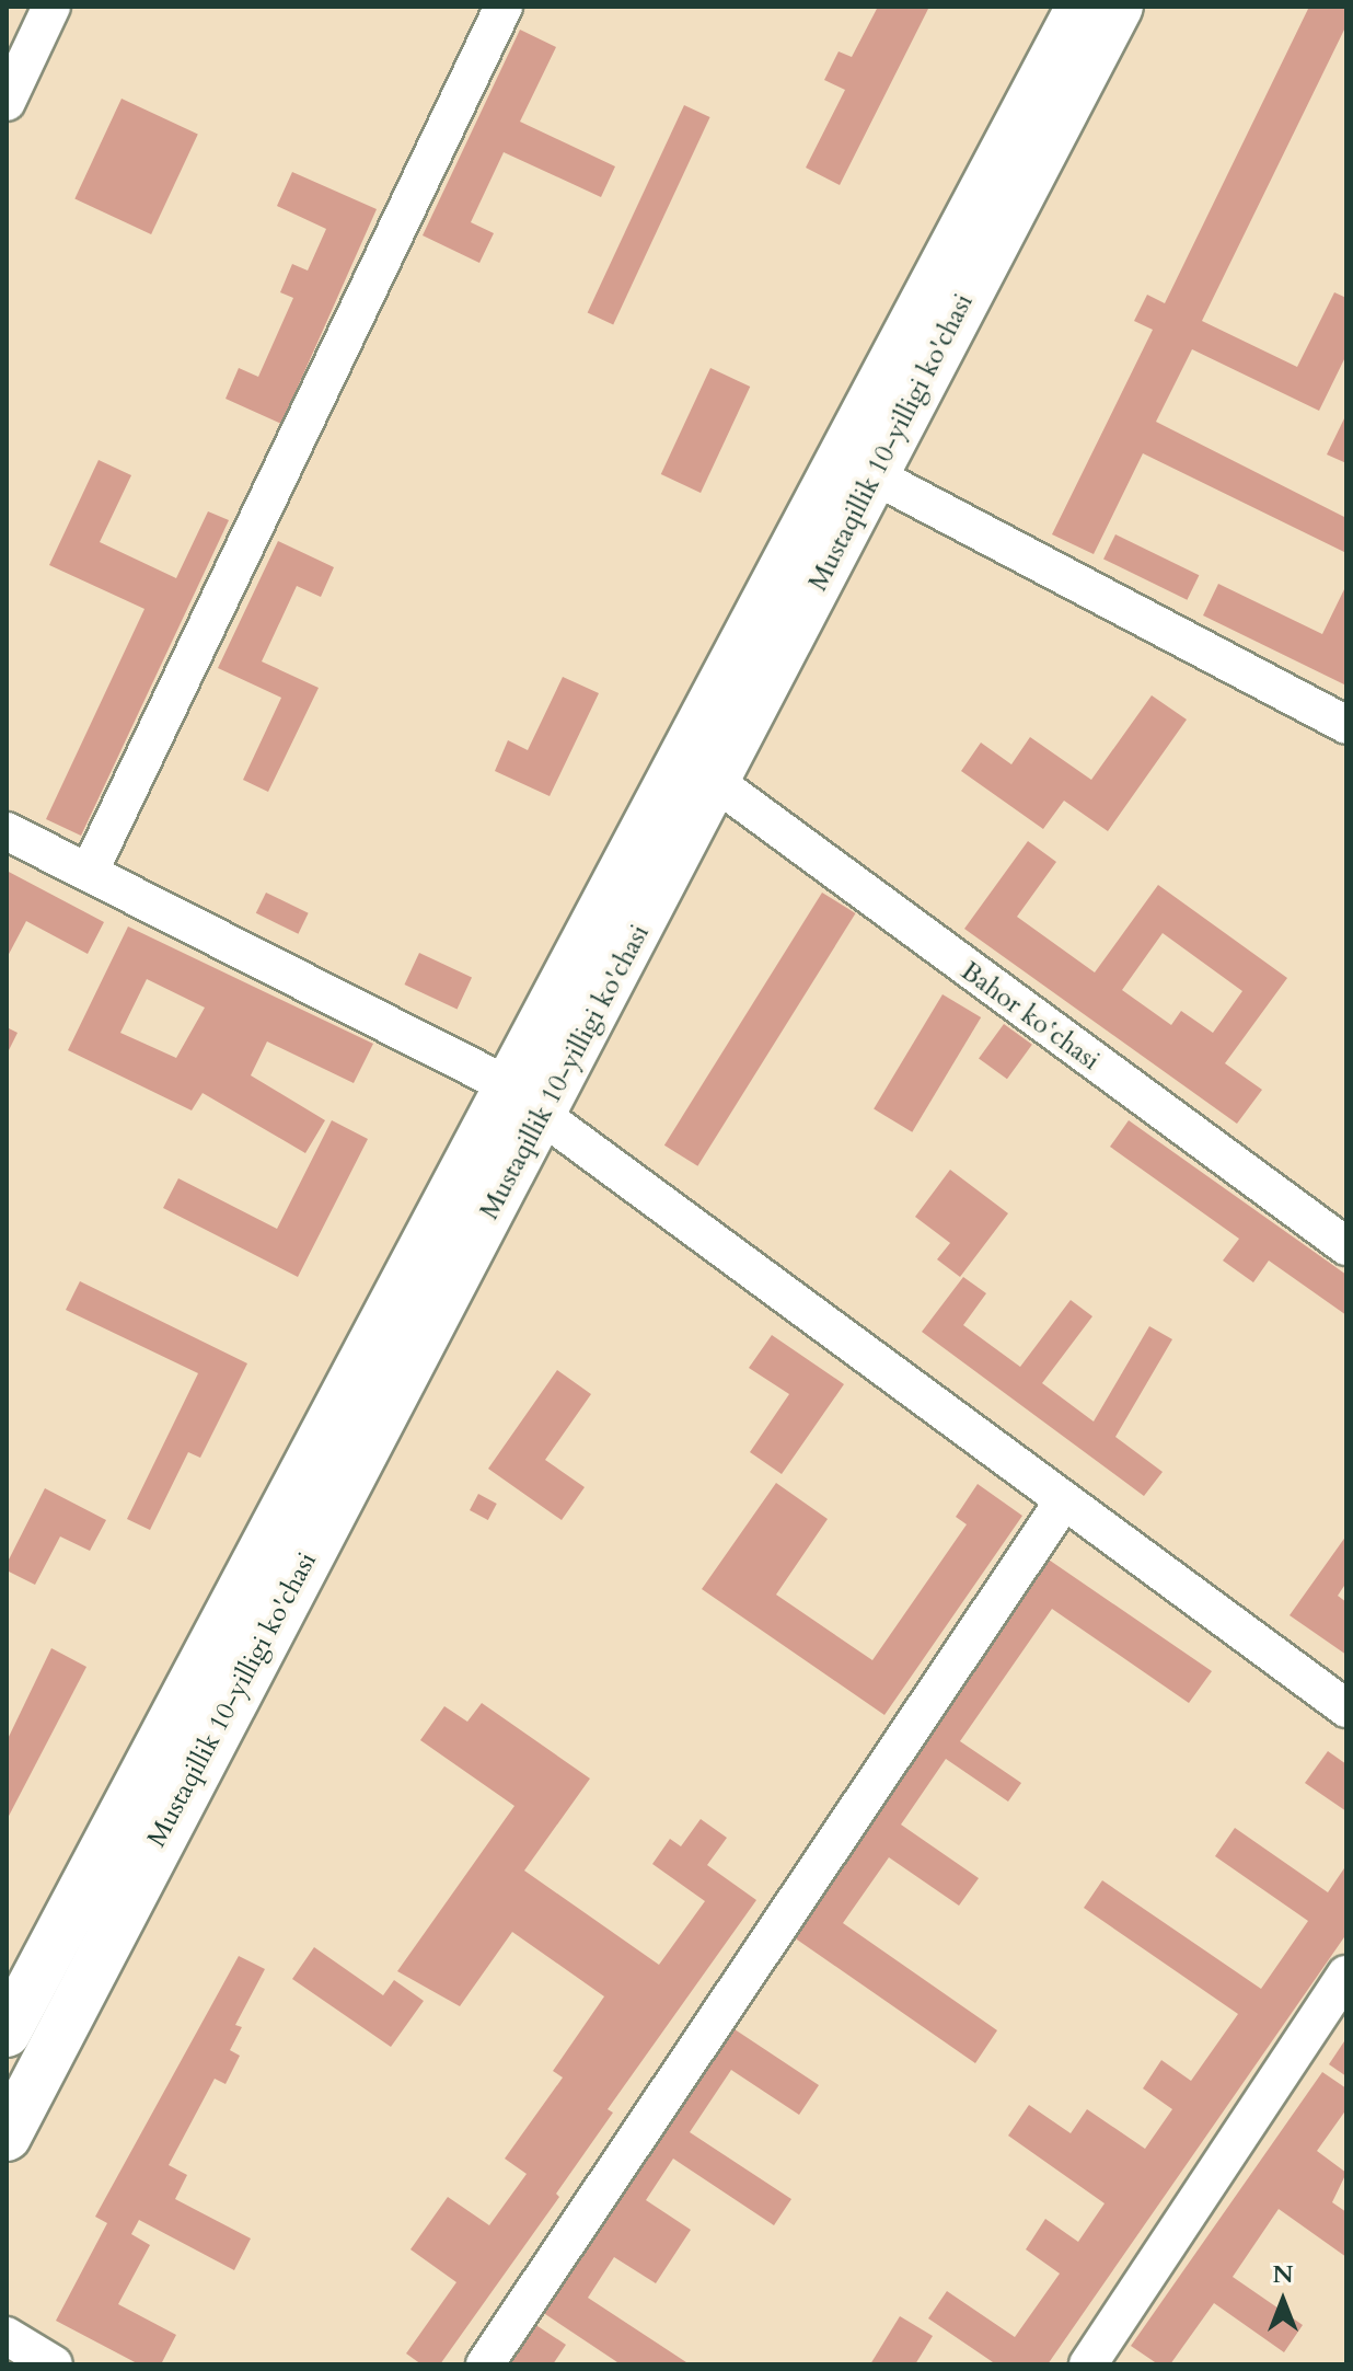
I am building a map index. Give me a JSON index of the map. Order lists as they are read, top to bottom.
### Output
{
  "streets": {
    "main road": ["Mustaqillik 10-yilligi ko'chasi"],
    "street": ["Bahor koʻchasi"]
  },
  "crossings": [
    ["Mustaqillik 10-yilligi ko'chasi", "Bahor koʻchasi"]
  ],
  "north": "top"
}
